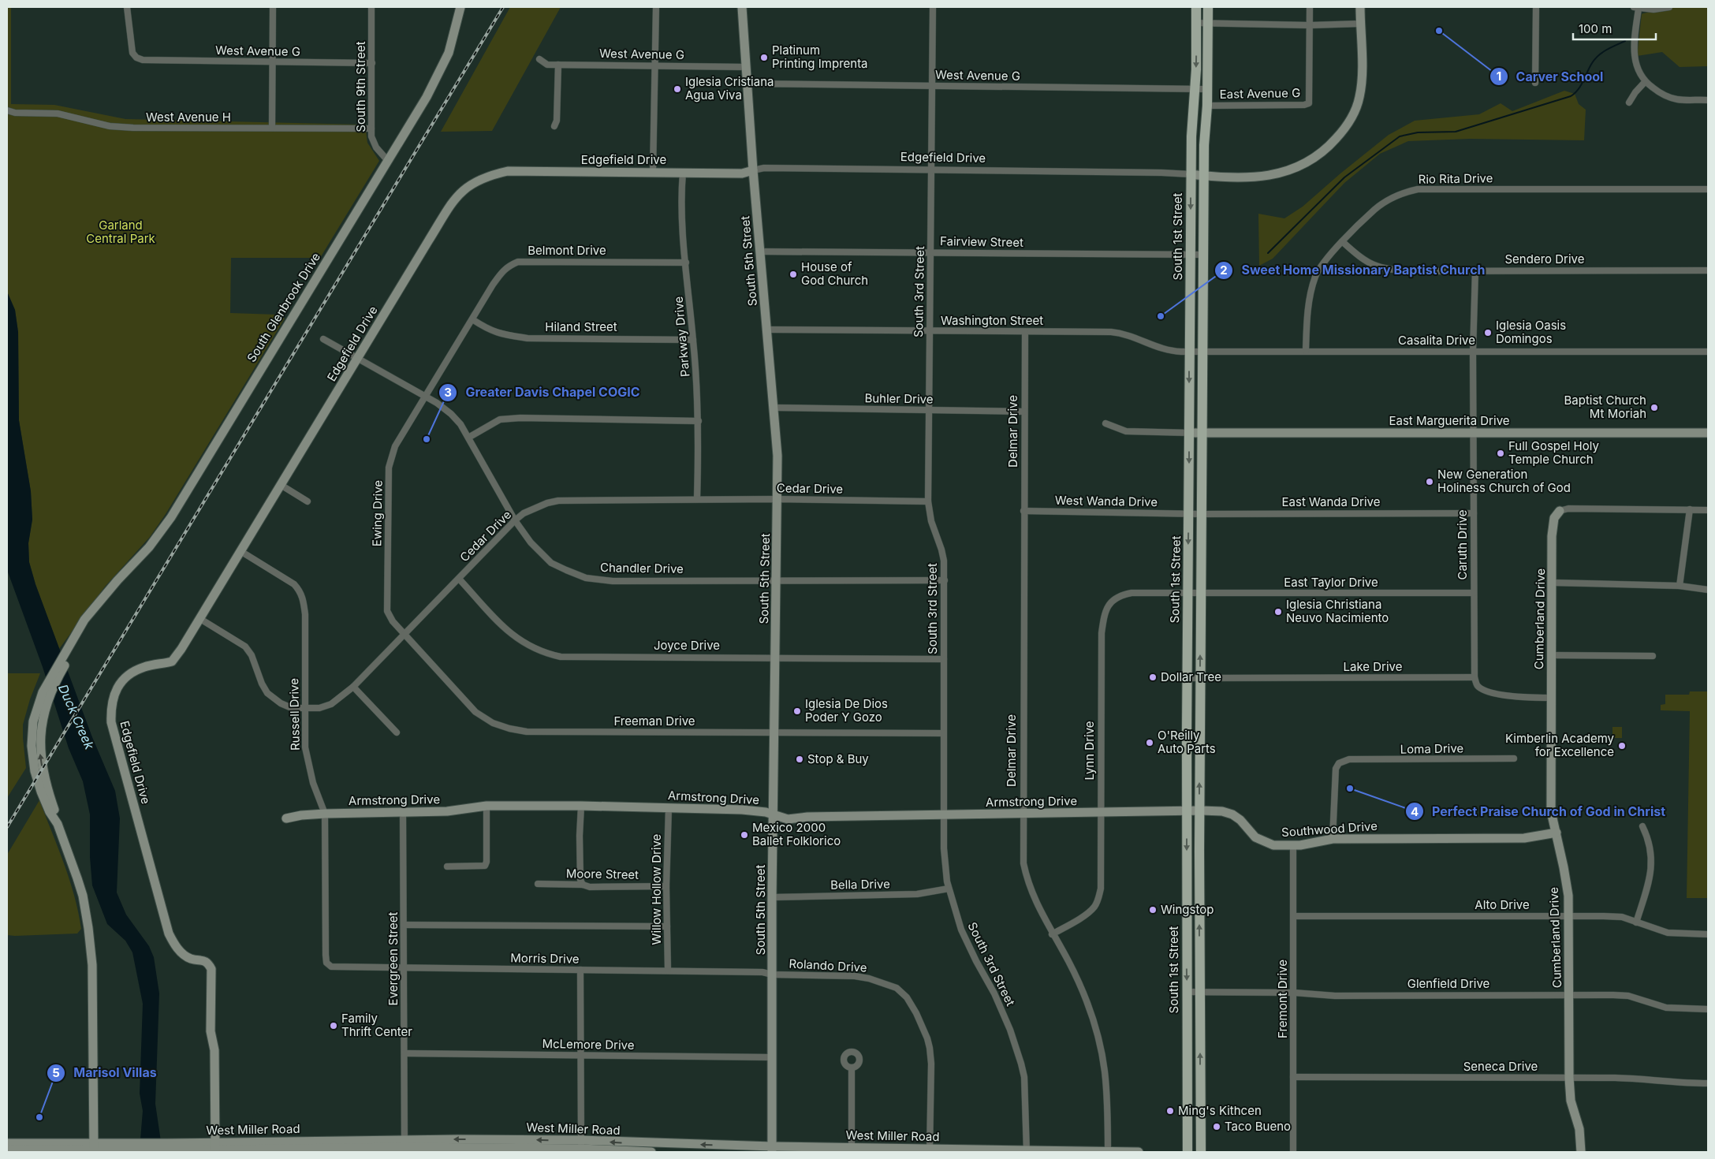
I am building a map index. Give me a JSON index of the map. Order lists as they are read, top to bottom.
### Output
{
  "streets": {
    "main road": ["South 1st Street"],
    "street": [
      "West Avenue G",
      "South 9th Street",
      "East Avenue G",
      "West Avenue H",
      "Edgefield Drive",
      "Rio Rita Drive",
      "Fairview Street",
      "Belmont Drive",
      "Sendero Drive",
      "South 5th Street",
      "South 3rd Street",
      "South Glenbrook Drive",
      "Washington Street",
      "Hiland Street",
      "Parkway Drive",
      "Casalita Drive",
      "Buhler Drive",
      "East Marguerita Drive",
      "Delmar Drive",
      "Cedar Drive",
      "West Wanda Drive",
      "East Wanda Drive",
      "Ewing Drive",
      "Caruth Drive",
      "Chandler Drive",
      "East Taylor Drive",
      "Cumberland Drive",
      "Joyce Drive",
      "Lake Drive",
      "Russell Drive",
      "Freeman Drive",
      "Loma Drive",
      "Lynn Drive",
      "Armstrong Drive",
      "Southwood Drive",
      "Moore Street",
      "Bella Drive",
      "Willow Hollow Drive",
      "Alto Drive",
      "Evergreen Street",
      "Morris Drive",
      "Rolando Drive",
      "Glenfield Drive",
      "Fremont Drive",
      "McLemore Drive",
      "Seneca Drive",
      "West Miller Road"
    ]
  },
  "crossings": [
    ["West Avenue G", "South 9th Street"],
    ["West Avenue G", "South 1st Street"],
    ["West Avenue G", "South 5th Street"],
    ["West Avenue G", "South 3rd Street"],
    ["South 9th Street", "West Avenue H"],
    ["South 9th Street", "South Glenbrook Drive"],
    ["East Avenue G", "South 1st Street"],
    ["Edgefield Drive", "South 1st Street"],
    ["Edgefield Drive", "South 5th Street"],
    ["Edgefield Drive", "South 3rd Street"],
    ["Edgefield Drive", "Parkway Drive"],
    ["Edgefield Drive", "Cedar Drive"],
    ["Edgefield Drive", "Chandler Drive"],
    ["Edgefield Drive", "Russell Drive"],
    ["Edgefield Drive", "West Miller Road"],
    ["Rio Rita Drive", "Sendero Drive"],
    ["Rio Rita Drive", "Casalita Drive"],
    ["South 1st Street", "Fairview Street"],
    ["South 1st Street", "Washington Street"],
    ["South 1st Street", "Casalita Drive"],
    ["South 1st Street", "East Marguerita Drive"],
    ["South 1st Street", "West Wanda Drive"],
    ["South 1st Street", "East Wanda Drive"],
    ["South 1st Street", "East Taylor Drive"],
    ["South 1st Street", "Lake Drive"],
    ["South 1st Street", "Armstrong Drive"],
    ["South 1st Street", "Southwood Drive"],
    ["South 1st Street", "Glenfield Drive"],
    ["Fairview Street", "South 5th Street"],
    ["Fairview Street", "South 3rd Street"],
    ["Belmont Drive", "Hiland Street"],
    ["Belmont Drive", "Parkway Drive"],
    ["Belmont Drive", "Ewing Drive"],
    ["Belmont Drive", "Chandler Drive"],
    ["Sendero Drive", "Caruth Drive"],
    ["South 5th Street", "Washington Street"],
    ["South 5th Street", "Buhler Drive"],
    ["South 5th Street", "Cedar Drive"],
    ["South 5th Street", "Chandler Drive"],
    ["South 5th Street", "Joyce Drive"],
    ["South 5th Street", "Freeman Drive"],
    ["South 5th Street", "Armstrong Drive"],
    ["South 5th Street", "Bella Drive"],
    ["South 5th Street", "Morris Drive"],
    ["South 5th Street", "Rolando Drive"],
    ["South 5th Street", "McLemore Drive"],
    ["South 5th Street", "West Miller Road"],
    ["South 3rd Street", "Washington Street"],
    ["South 3rd Street", "Buhler Drive"],
    ["South 3rd Street", "Cedar Drive"],
    ["South 3rd Street", "Chandler Drive"],
    ["South 3rd Street", "Joyce Drive"],
    ["South 3rd Street", "Freeman Drive"],
    ["South 3rd Street", "Armstrong Drive"],
    ["South 3rd Street", "Bella Drive"],
    ["South 3rd Street", "West Miller Road"],
    ["South Glenbrook Drive", "West Miller Road"],
    ["Washington Street", "Casalita Drive"],
    ["Washington Street", "Delmar Drive"],
    ["Hiland Street", "Parkway Drive"],
    ["Parkway Drive", "Cedar Drive"],
    ["Casalita Drive", "Caruth Drive"],
    ["Buhler Drive", "Delmar Drive"],
    ["East Marguerita Drive", "Caruth Drive"],
    ["Delmar Drive", "West Wanda Drive"],
    ["Delmar Drive", "Lynn Drive"],
    ["Delmar Drive", "Armstrong Drive"],
    ["Delmar Drive", "West Miller Road"],
    ["Cedar Drive", "Ewing Drive"],
    ["Cedar Drive", "Chandler Drive"],
    ["Cedar Drive", "Joyce Drive"],
    ["Cedar Drive", "Russell Drive"],
    ["Cedar Drive", "Freeman Drive"],
    ["West Wanda Drive", "East Wanda Drive"],
    ["East Wanda Drive", "Caruth Drive"],
    ["Ewing Drive", "Chandler Drive"],
    ["Ewing Drive", "Freeman Drive"],
    ["Caruth Drive", "East Taylor Drive"],
    ["Caruth Drive", "Lake Drive"],
    ["East Taylor Drive", "Lynn Drive"],
    ["Cumberland Drive", "Southwood Drive"],
    ["Cumberland Drive", "Alto Drive"],
    ["Cumberland Drive", "Glenfield Drive"],
    ["Cumberland Drive", "Seneca Drive"],
    ["Russell Drive", "Armstrong Drive"],
    ["Russell Drive", "Morris Drive"],
    ["Loma Drive", "Southwood Drive"],
    ["Lynn Drive", "Armstrong Drive"],
    ["Armstrong Drive", "Southwood Drive"],
    ["Armstrong Drive", "Willow Hollow Drive"],
    ["Armstrong Drive", "Evergreen Street"],
    ["Southwood Drive", "Fremont Drive"],
    ["Moore Street", "Willow Hollow Drive"],
    ["Willow Hollow Drive", "Morris Drive"],
    ["Alto Drive", "Fremont Drive"],
    ["Evergreen Street", "Morris Drive"],
    ["Evergreen Street", "McLemore Drive"],
    ["Evergreen Street", "West Miller Road"],
    ["Morris Drive", "Rolando Drive"],
    ["Rolando Drive", "West Miller Road"],
    ["Glenfield Drive", "Fremont Drive"],
    ["Fremont Drive", "Seneca Drive"]
  ],
  "water": ["Duck Creek"],
  "parks": ["Garland Central Park"],
  "places": [
    "Carver School",
    "Platinum Printing Imprenta",
    "Iglesia Cristiana Agua Viva",
    "House of God Church",
    "Sweet Home Missionary Baptist Church",
    "Iglesia Oasis Domingos",
    "Baptist Church Mt Moriah",
    "Greater Davis Chapel COGIC",
    "Full Gospel Holy Temple Church",
    "New Generation Holiness Church of God",
    "Iglesia Christiana Neuvo Nacimiento",
    "Dollar Tree",
    "Iglesia De Dios Poder Y Gozo",
    "O'Reilly Auto Parts",
    "Kimberlin Academy for Excellence",
    "Stop & Buy",
    "Perfect Praise Church of God in Christ",
    "Mexico 2000 Ballet Folklorico",
    "Wingstop",
    "Family Thrift Center",
    "Ming's Kithcen",
    "Marisol Villas",
    "Taco Bueno"
  ],
  "scale_bar": "100 m"
}
